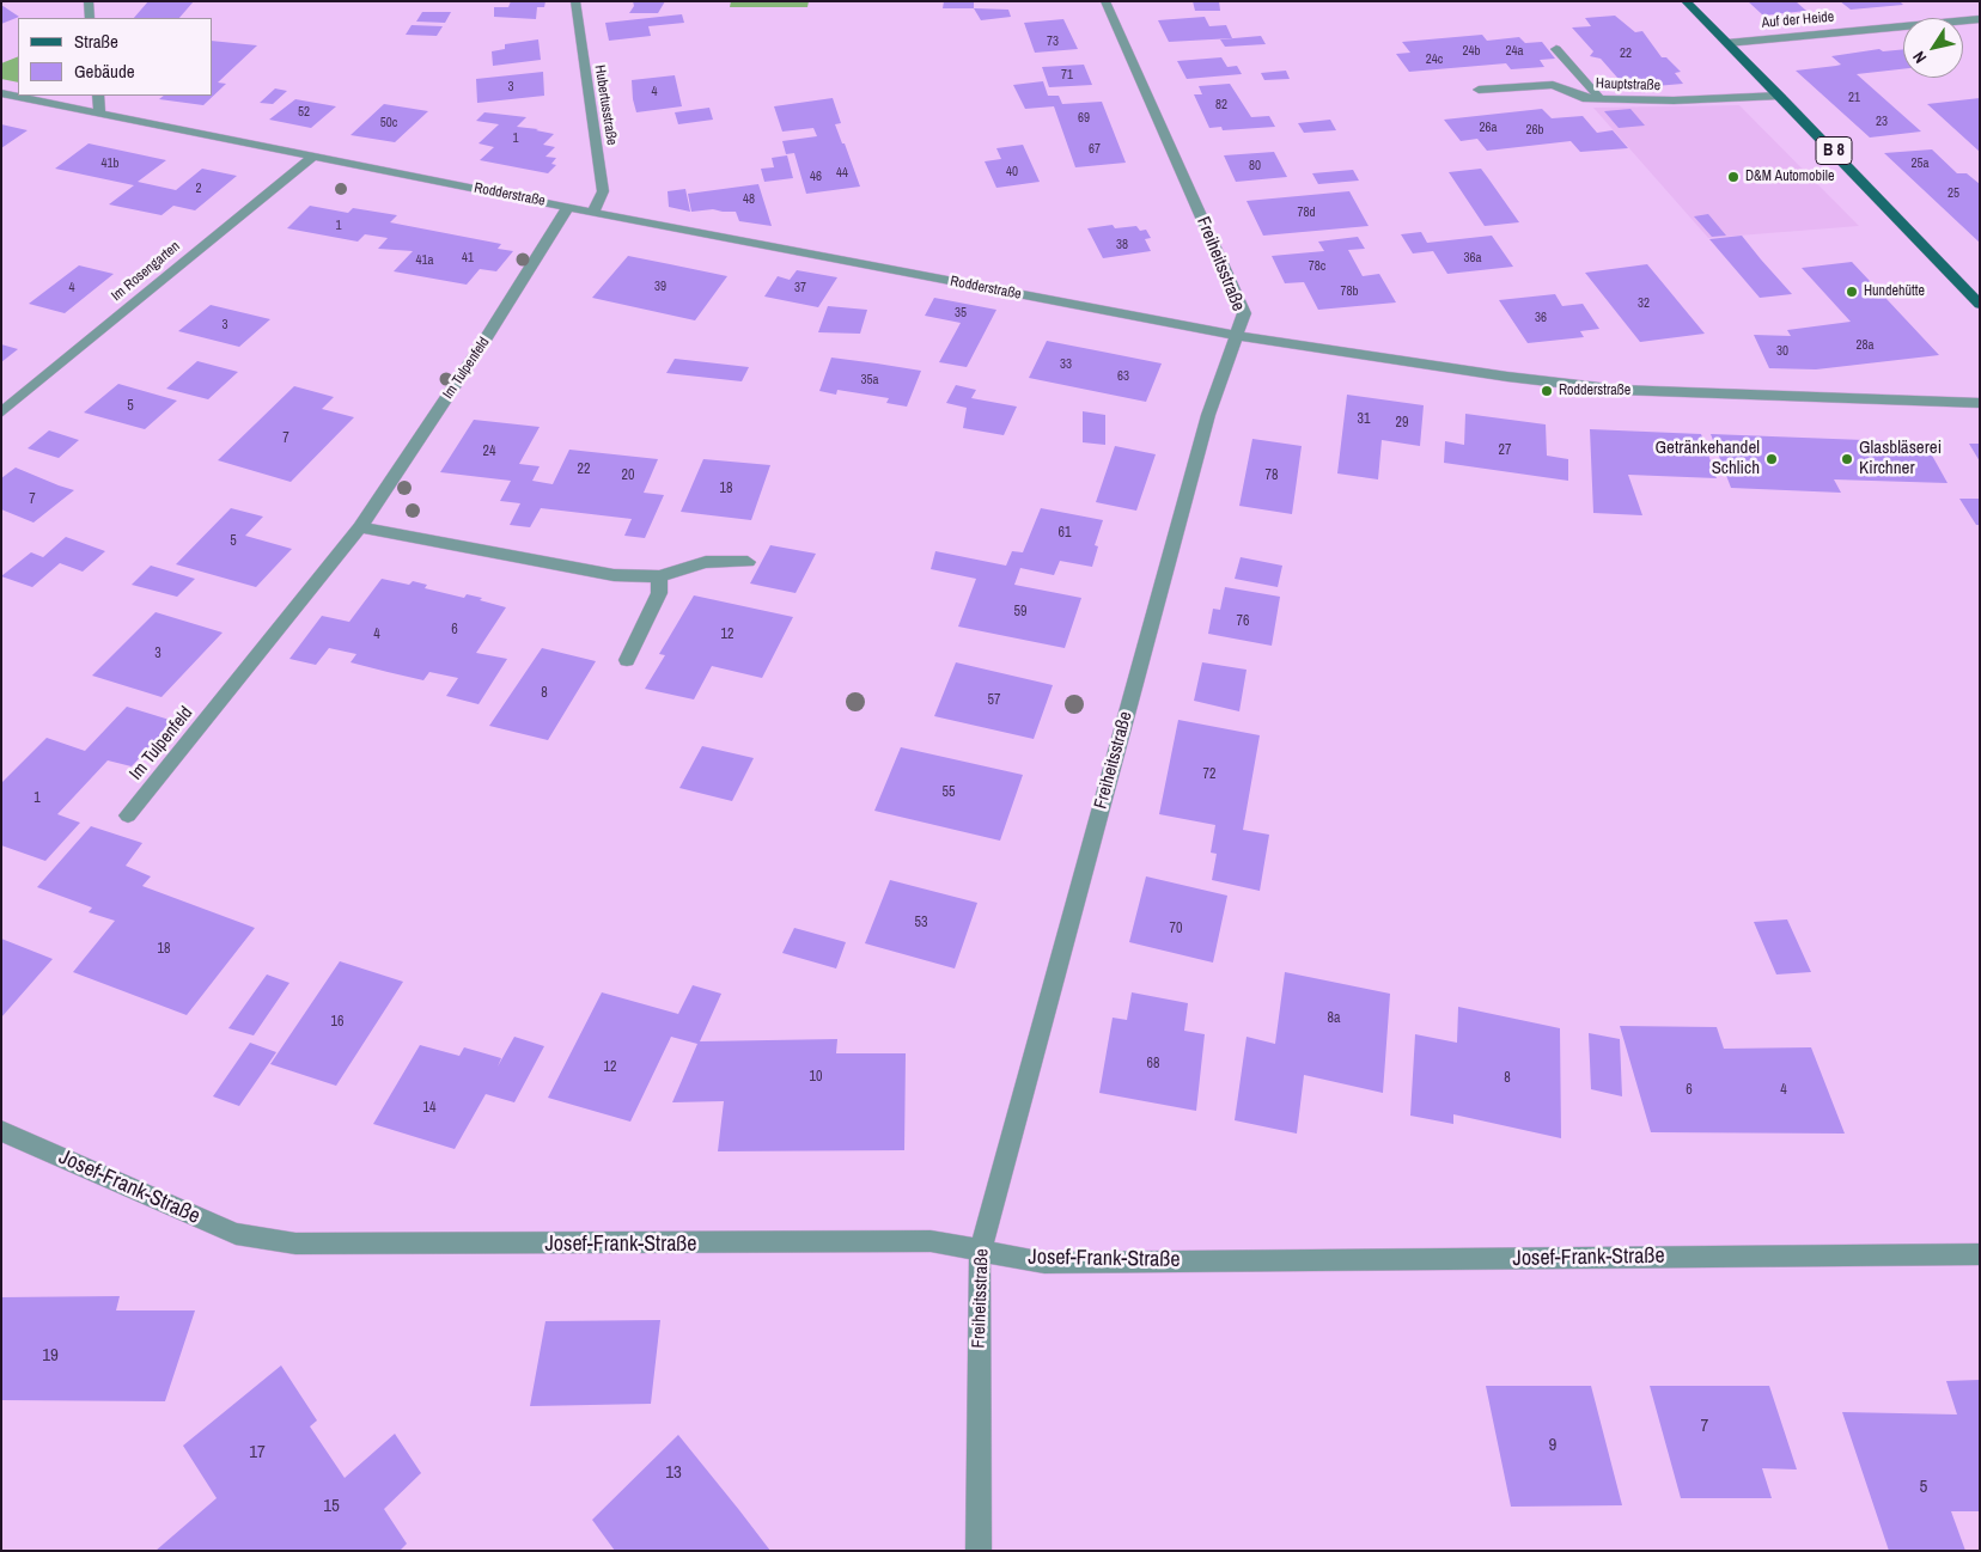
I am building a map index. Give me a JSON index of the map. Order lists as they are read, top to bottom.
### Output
{
  "streets": {
    "main road": ["B 8"],
    "street": [
      "Auf der Heide",
      "Hauptstraße",
      "Hubertusstraße",
      "Rodderstraße",
      "Freiheitsstraße",
      "Im Rosengarten",
      "Im Tulpenfeld",
      "Josef-Frank-Straße"
    ]
  },
  "crossings": [
    ["Auf der Heide", "B 8"],
    ["Hauptstraße", "B 8"],
    ["Hubertusstraße", "Rodderstraße"],
    ["Rodderstraße", "Freiheitsstraße"],
    ["Rodderstraße", "Im Rosengarten"],
    ["Rodderstraße", "Im Tulpenfeld"],
    ["Freiheitsstraße", "Josef-Frank-Straße"]
  ],
  "places": [
    "D&M Automobile",
    "Hundehütte",
    "Rodderstraße",
    "Getränkehandel Schlich",
    "Glasbläserei Kirchner"
  ],
  "house_numbers": [
    "73",
    "24b",
    "24a",
    "22",
    "24c",
    "71",
    "3",
    "4",
    "21",
    "82",
    "52",
    "69",
    "23",
    "50c",
    "26a",
    "26b",
    "1",
    "67",
    "41b",
    "25a",
    "80",
    "40",
    "44",
    "46",
    "2",
    "25",
    "48",
    "78d",
    "1",
    "38",
    "41",
    "36a",
    "41a",
    "78c",
    "39",
    "4",
    "37",
    "78b",
    "32",
    "35",
    "36",
    "3",
    "28a",
    "30",
    "33",
    "63",
    "35a",
    "5",
    "31",
    "29",
    "7",
    "27",
    "24",
    "22",
    "20",
    "78",
    "18",
    "7",
    "61",
    "5",
    "59",
    "76",
    "6",
    "4",
    "12",
    "3",
    "8",
    "57",
    "72",
    "55",
    "1",
    "53",
    "70",
    "18",
    "8a",
    "16",
    "68",
    "12",
    "10",
    "8",
    "6",
    "4",
    "14",
    "19",
    "7",
    "9",
    "17",
    "13",
    "5",
    "15"
  ],
  "legend": ["Straße", "Gebäude"],
  "north": "bottom left"
}
